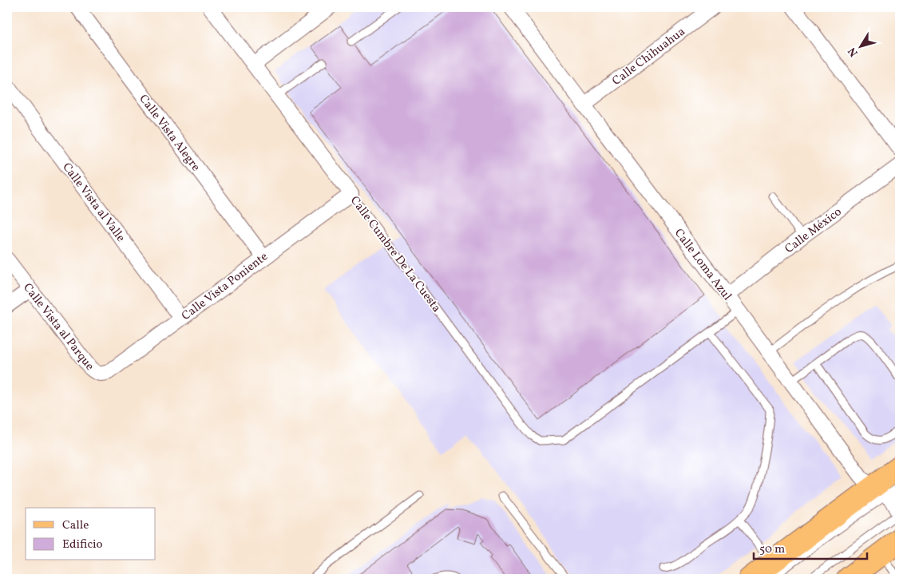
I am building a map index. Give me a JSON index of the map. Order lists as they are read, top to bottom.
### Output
{
  "streets": {
    "street": [
      "Calle Chihuahua",
      "Calle Vista Alegre",
      "Calle Vista al Valle",
      "Calle México",
      "Calle Cumbre De La Cuesta",
      "Calle Loma Azul",
      "Calle Vista Poniente",
      "Calle Vista al Parque"
    ]
  },
  "crossings": [
    ["Calle Chihuahua", "Calle Loma Azul"],
    ["Calle Vista Alegre", "Calle Vista Poniente"],
    ["Calle Vista al Valle", "Calle Vista Poniente"],
    ["Calle México", "Calle Loma Azul"],
    ["Calle Cumbre De La Cuesta", "Calle Vista Poniente"],
    ["Calle Vista Poniente", "Calle Vista al Parque"]
  ],
  "legend": ["Calle", "Edificio"],
  "scale_bar": "50 m",
  "north": "bottom left"
}
